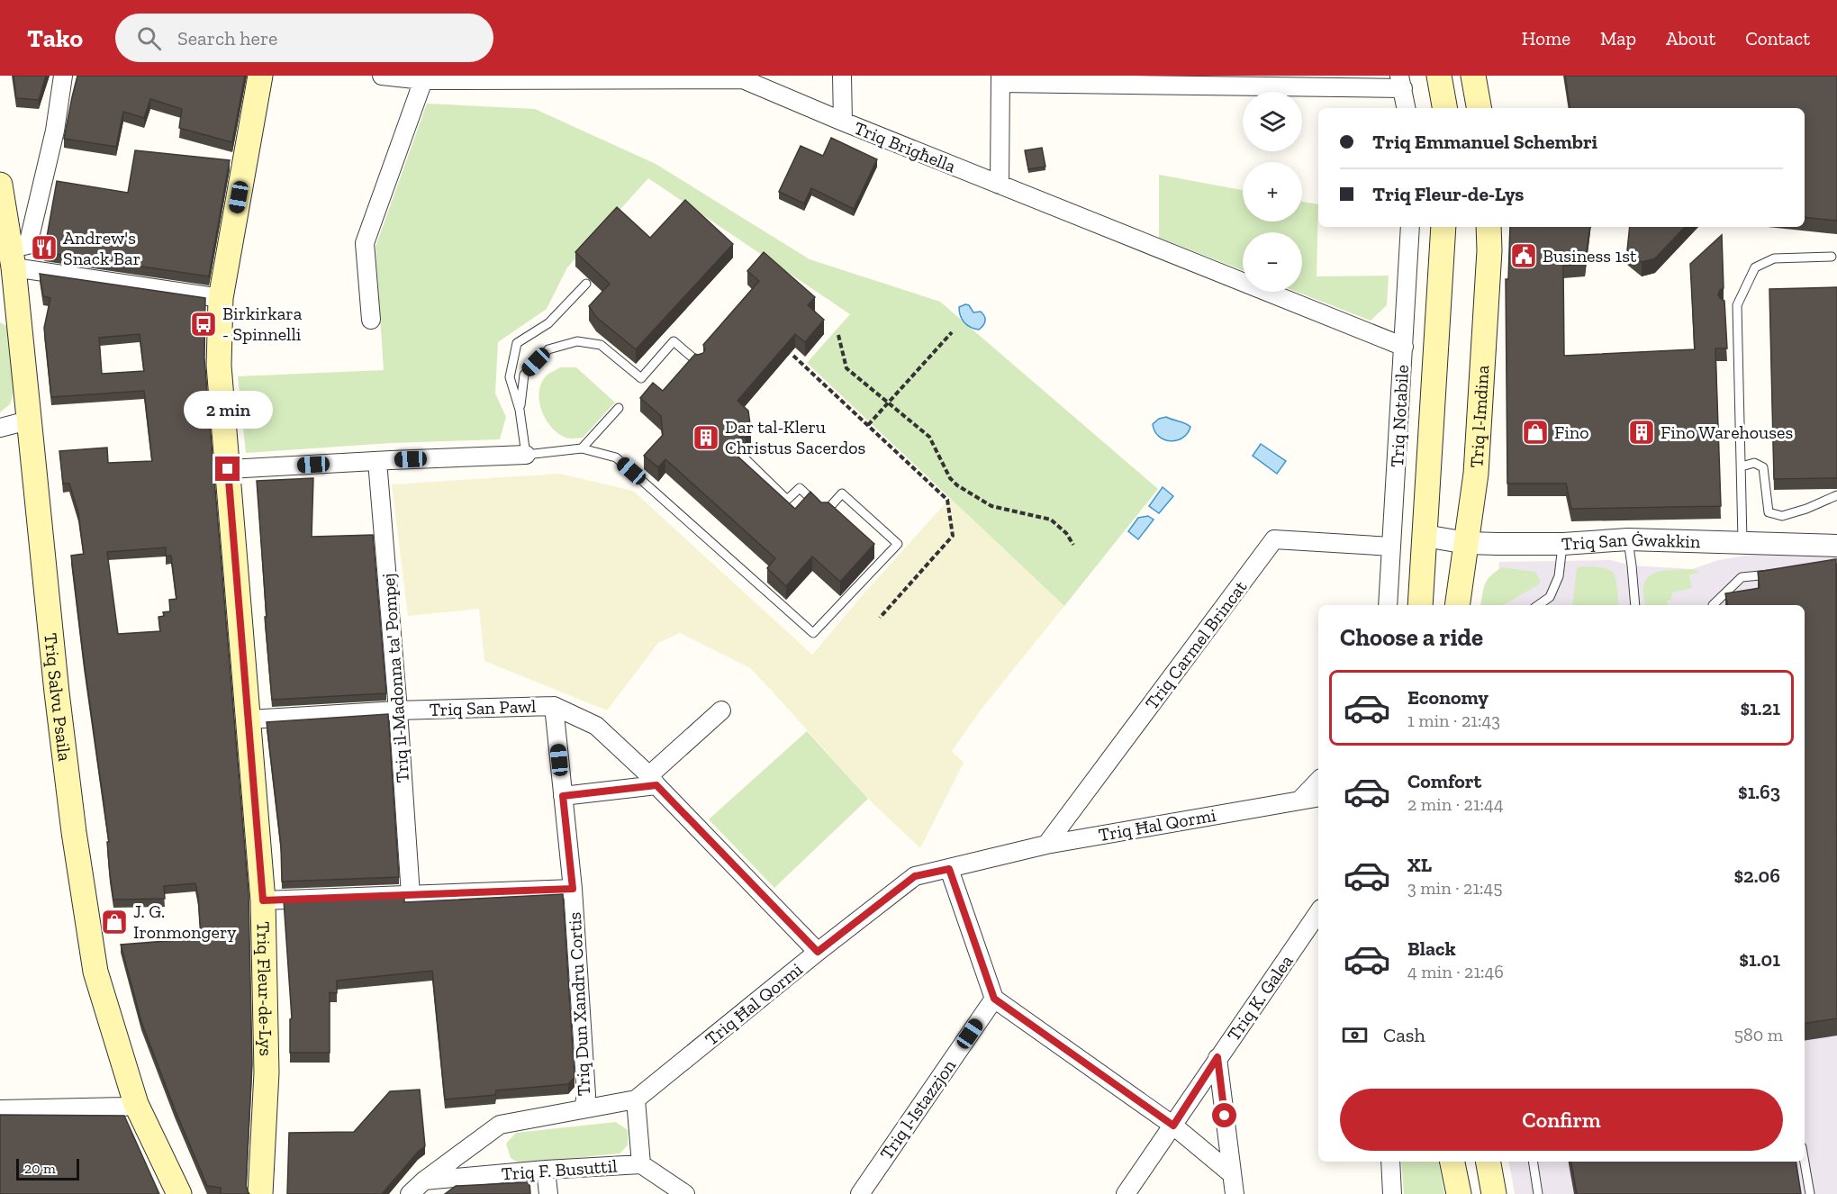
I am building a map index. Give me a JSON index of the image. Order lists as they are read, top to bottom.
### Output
{
  "streets": {
    "main road": ["Triq l-Imdina", "Triq Salvu Psaila", "Triq Fleur-de-Lys"],
    "street": [
      "Triq Brigħella",
      "Triq Notabile",
      "Triq San Ġwakkin",
      "Triq Carmel Brincat",
      "Triq il-Madonna ta' Pompej",
      "Triq San Pawl",
      "Triq Ħal Qormi",
      "Triq K. Galea",
      "Triq Dun Xandru Cortis",
      "Triq l-Istazzjon",
      "Triq F. Busuttil"
    ]
  },
  "crossings": [
    ["Triq Brigħella", "Triq Notabile"],
    ["Triq Notabile", "Triq Carmel Brincat"],
    ["Triq l-Imdina", "Triq San Ġwakkin"],
    ["Triq Carmel Brincat", "Triq Ħal Qormi"],
    ["Triq il-Madonna ta' Pompej", "Triq San Pawl"],
    ["Triq San Pawl", "Triq Fleur-de-Lys"],
    ["Triq San Pawl", "Triq Dun Xandru Cortis"],
    ["Triq Ħal Qormi", "Triq Dun Xandru Cortis"],
    ["Triq Ħal Qormi", "Triq F. Busuttil"]
  ],
  "places": {
    "restaurant": ["Andrew's Snack Bar"],
    "public building": ["Business 1st"],
    "bus stop": ["Birkirkara - Spinnelli"],
    "shop": ["Fino", "J. G. Ironmongery"],
    "building": ["Fino Warehouses", "Dar tal-Kleru Christus Sacerdos"]
  },
  "scale_bar": "20 m",
  "page": {
    "header": "Tako",
    "search": "Search here",
    "nav": [
      "Home",
      "Map",
      "About",
      "Contact"
    ],
    "map_buttons": ["+", "−"],
    "banner": ["Triq Emmanuel Schembri", "Triq Fleur-de-Lys"],
    "bubble": "2 min",
    "heading": "Choose a ride",
    "list": [
      {
        "name": "Economy",
        "note": "1 min · 21:43",
        "value": "$1.21"
      },
      {
        "name": "Comfort",
        "note": "2 min · 21:44",
        "value": "$1.63"
      },
      {
        "name": "XL",
        "note": "3 min · 21:45",
        "value": "$2.06"
      },
      {
        "name": "Black",
        "note": "4 min · 21:46",
        "value": "$1.01"
      }
    ],
    "pay": ["Cash", "580 m"],
    "buttons": "Confirm",
    "scale": "20 m"
  }
}
